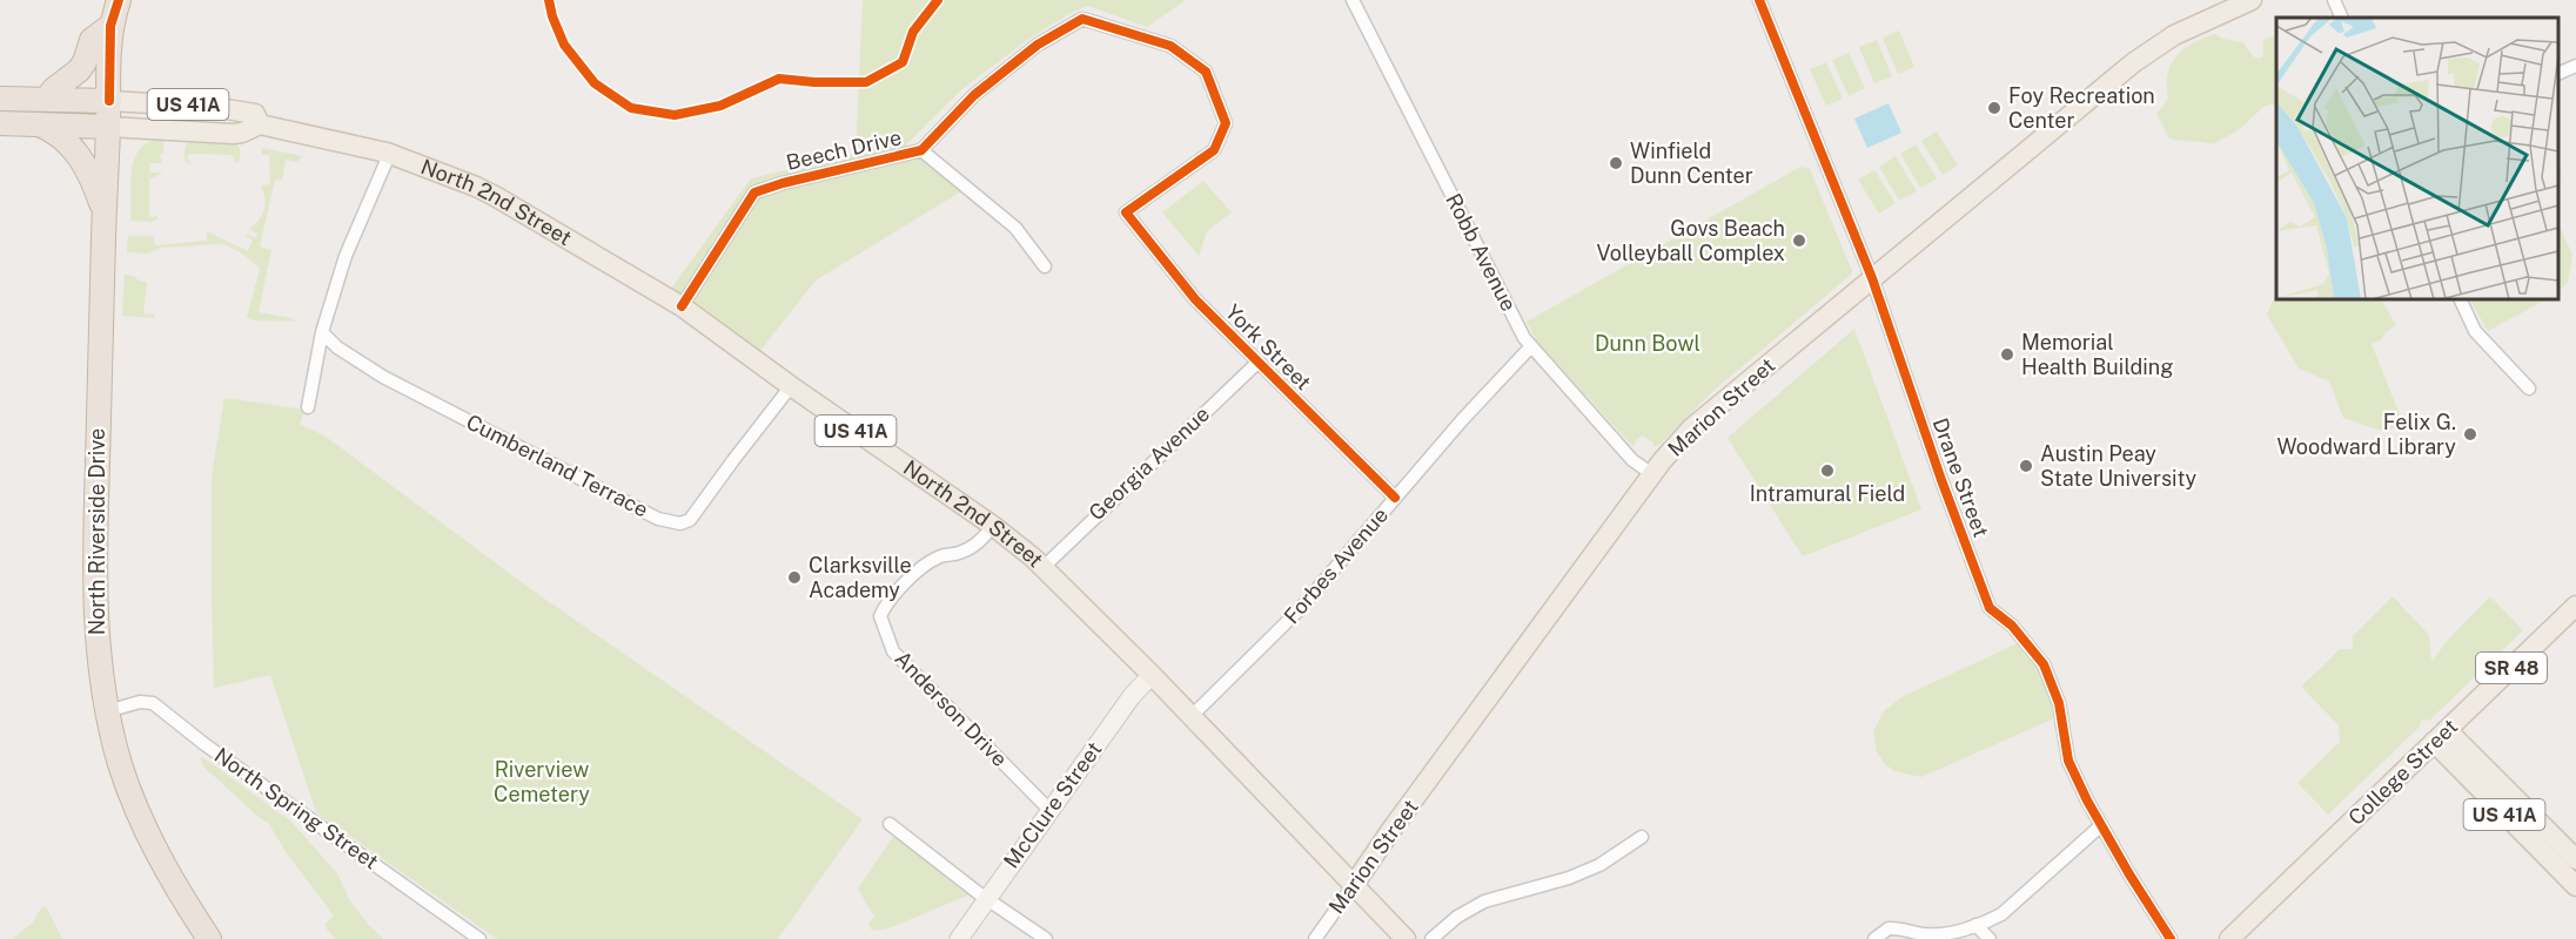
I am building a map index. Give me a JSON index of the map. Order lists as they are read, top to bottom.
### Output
{
  "streets": {
    "highway": ["US 41A", "North 2nd Street", "North Riverside Drive"],
    "main road": [
      "Marion Street",
      "SR 48",
      "College Street",
      "McClure Street"
    ],
    "street": [
      "Beech Drive",
      "Robb Avenue",
      "York Street",
      "Georgia Avenue",
      "Cumberland Terrace",
      "Drane Street",
      "Forbes Avenue",
      "Anderson Drive",
      "North Spring Street"
    ]
  },
  "crossings": [
    ["US 41A", "College Street"],
    ["Beech Drive", "North 2nd Street"],
    ["Beech Drive", "York Street"],
    ["North 2nd Street", "Marion Street"],
    ["North 2nd Street", "Georgia Avenue"],
    ["North 2nd Street", "Cumberland Terrace"],
    ["North 2nd Street", "North Riverside Drive"],
    ["North 2nd Street", "Forbes Avenue"],
    ["North 2nd Street", "Anderson Drive"],
    ["North 2nd Street", "McClure Street"],
    ["Robb Avenue", "Marion Street"],
    ["Robb Avenue", "Forbes Avenue"],
    ["York Street", "Georgia Avenue"],
    ["York Street", "Forbes Avenue"],
    ["Marion Street", "Drane Street"],
    ["North Riverside Drive", "North Spring Street"],
    ["Anderson Drive", "McClure Street"]
  ],
  "parks": ["Dunn Bowl", "Riverview Cemetery"],
  "places": [
    "Foy Recreation Center",
    "Winfield Dunn Center",
    "Govs Beach Volleyball Complex",
    "Memorial Health Building",
    "Felix G. Woodward Library",
    "Austin Peay State University",
    "Intramural Field",
    "Clarksville Academy"
  ]
}
